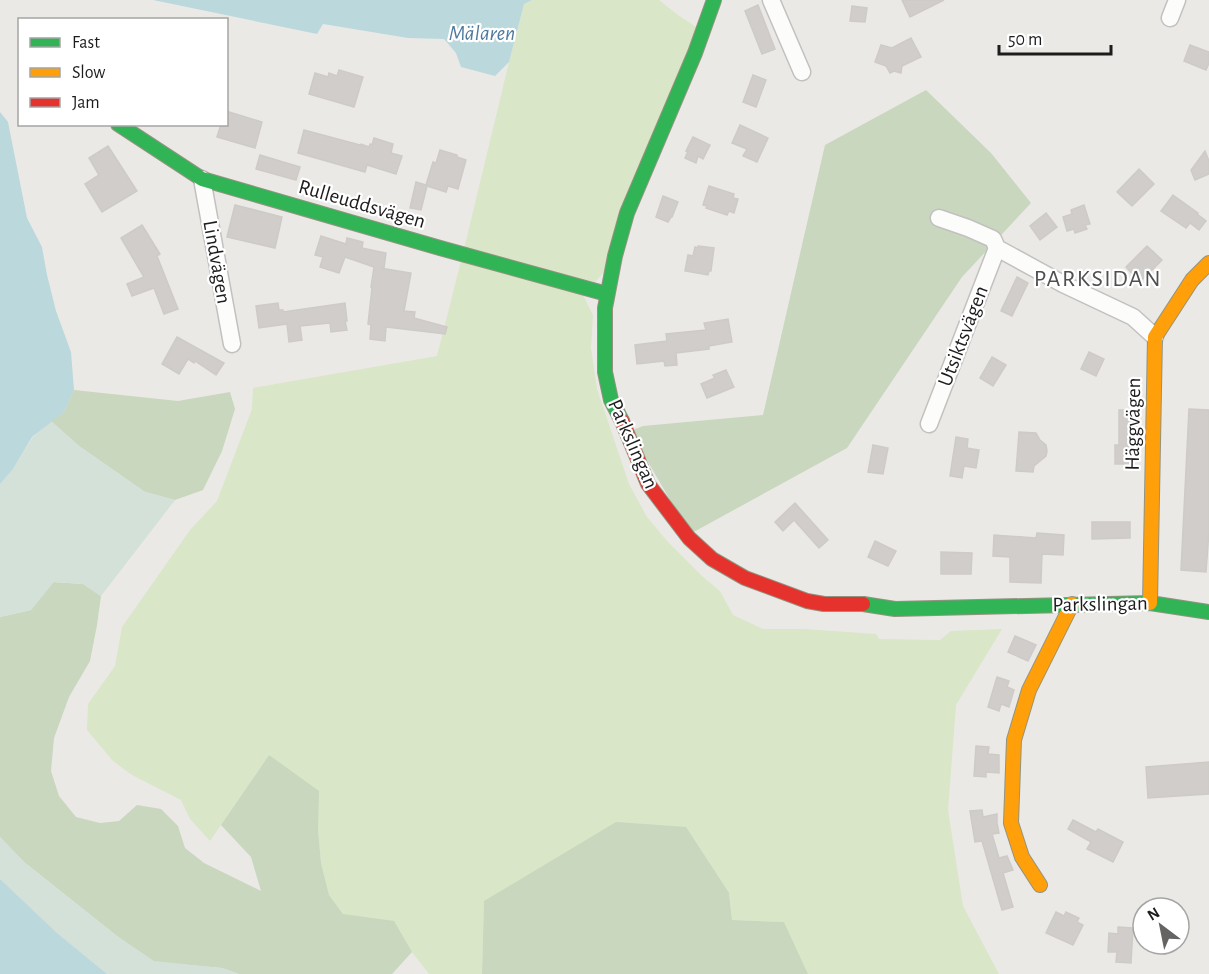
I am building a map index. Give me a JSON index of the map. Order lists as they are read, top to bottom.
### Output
{
  "streets": {
    "street": [
      "Rulleuddsvägen",
      "Lindvägen",
      "Utsiktsvägen",
      "Häggvägen",
      "Parkslingan"
    ]
  },
  "crossings": [
    ["Rulleuddsvägen", "Lindvägen"],
    ["Rulleuddsvägen", "Parkslingan"],
    ["Häggvägen", "Parkslingan"]
  ],
  "districts": ["PARKSIDAN"],
  "water": ["Mälaren"],
  "legend": ["Fast", "Slow", "Jam"],
  "scale_bar": "50 m",
  "north": "top left"
}
